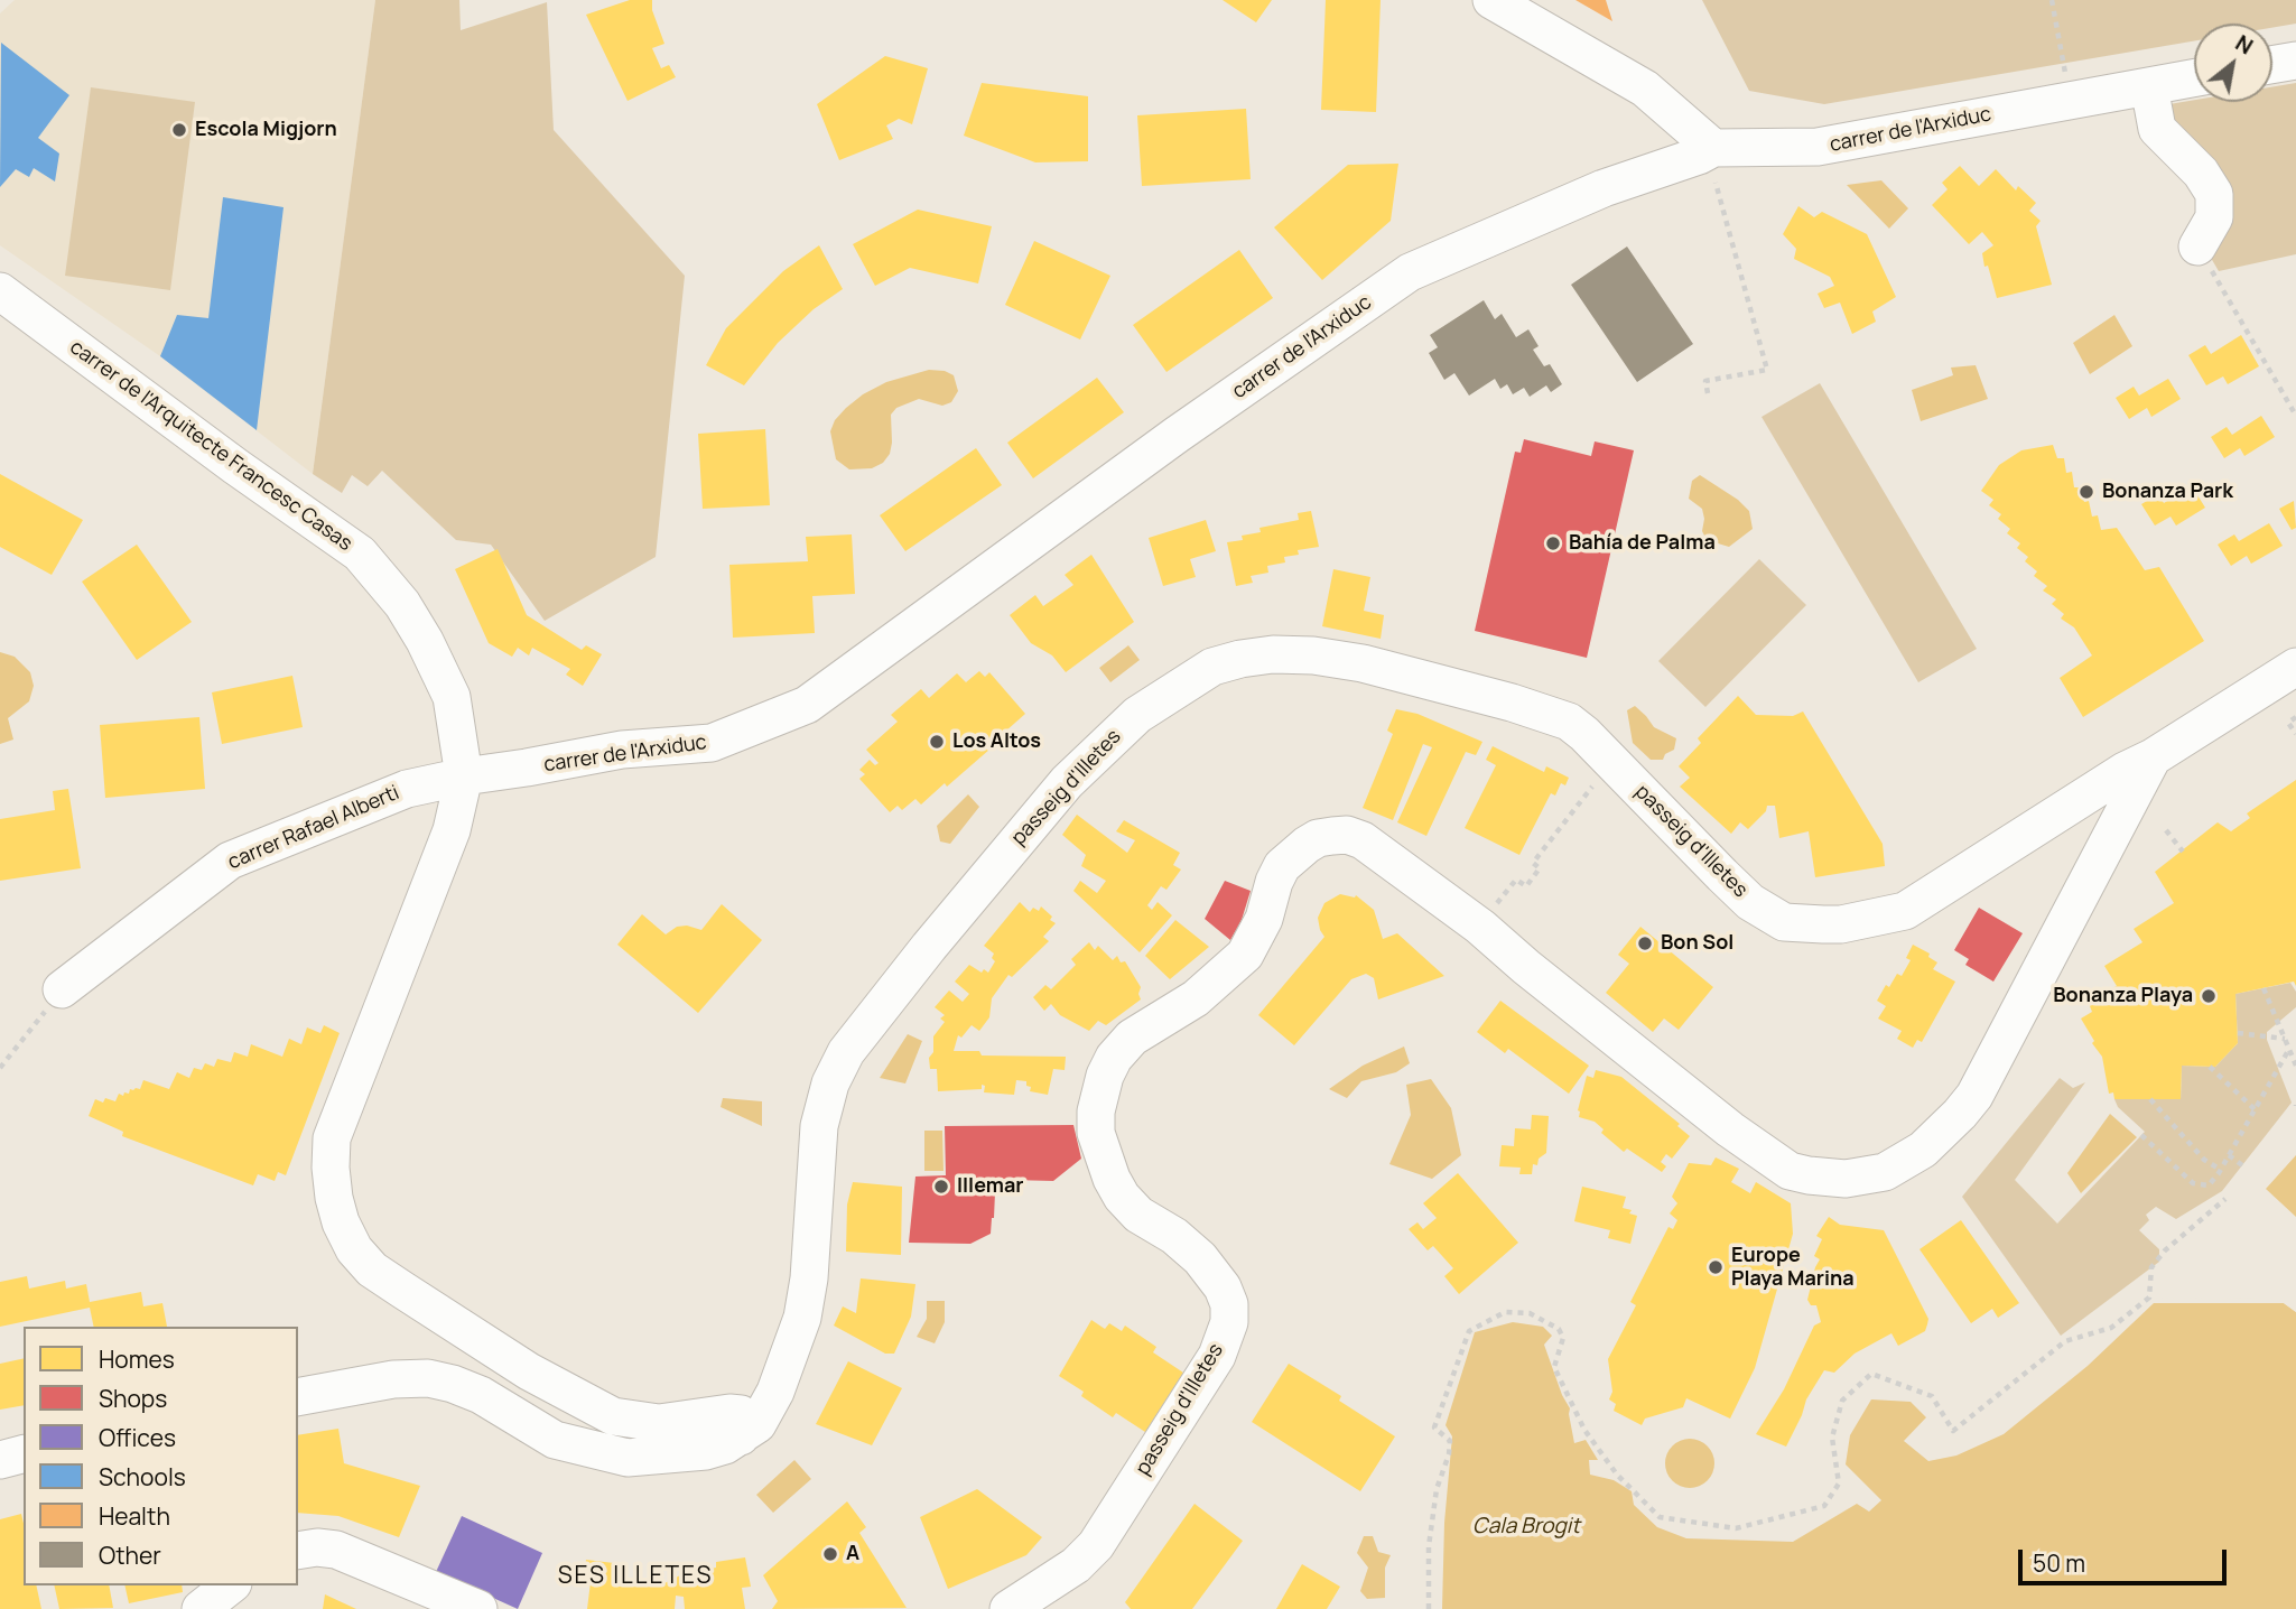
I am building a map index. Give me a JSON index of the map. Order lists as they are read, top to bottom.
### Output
{
  "streets": {
    "street": [
      "carrer de l'Arxiduc",
      "carrer de l'Arquitecte Francesc Casas",
      "passeig d'Illetes",
      "carrer Rafael Alberti"
    ]
  },
  "crossings": [
    ["carrer de l'Arxiduc", "carrer de l'Arquitecte Francesc Casas"],
    ["carrer de l'Arxiduc", "carrer Rafael Alberti"],
    ["carrer de l'Arquitecte Francesc Casas", "passeig d'Illetes"],
    ["carrer de l'Arquitecte Francesc Casas", "carrer Rafael Alberti"]
  ],
  "districts": ["SES ILLETES"],
  "water": ["Cala Brogit"],
  "places": [
    "Escola Migjorn",
    "Bonanza Park",
    "Bahía de Palma",
    "Los Altos",
    "Bon Sol",
    "Bonanza Playa",
    "Illemar",
    "Europe Playa Marina",
    "A"
  ],
  "legend": [
    "Homes",
    "Shops",
    "Offices",
    "Schools",
    "Health",
    "Other"
  ],
  "scale_bar": "50 m",
  "north": "top right"
}
